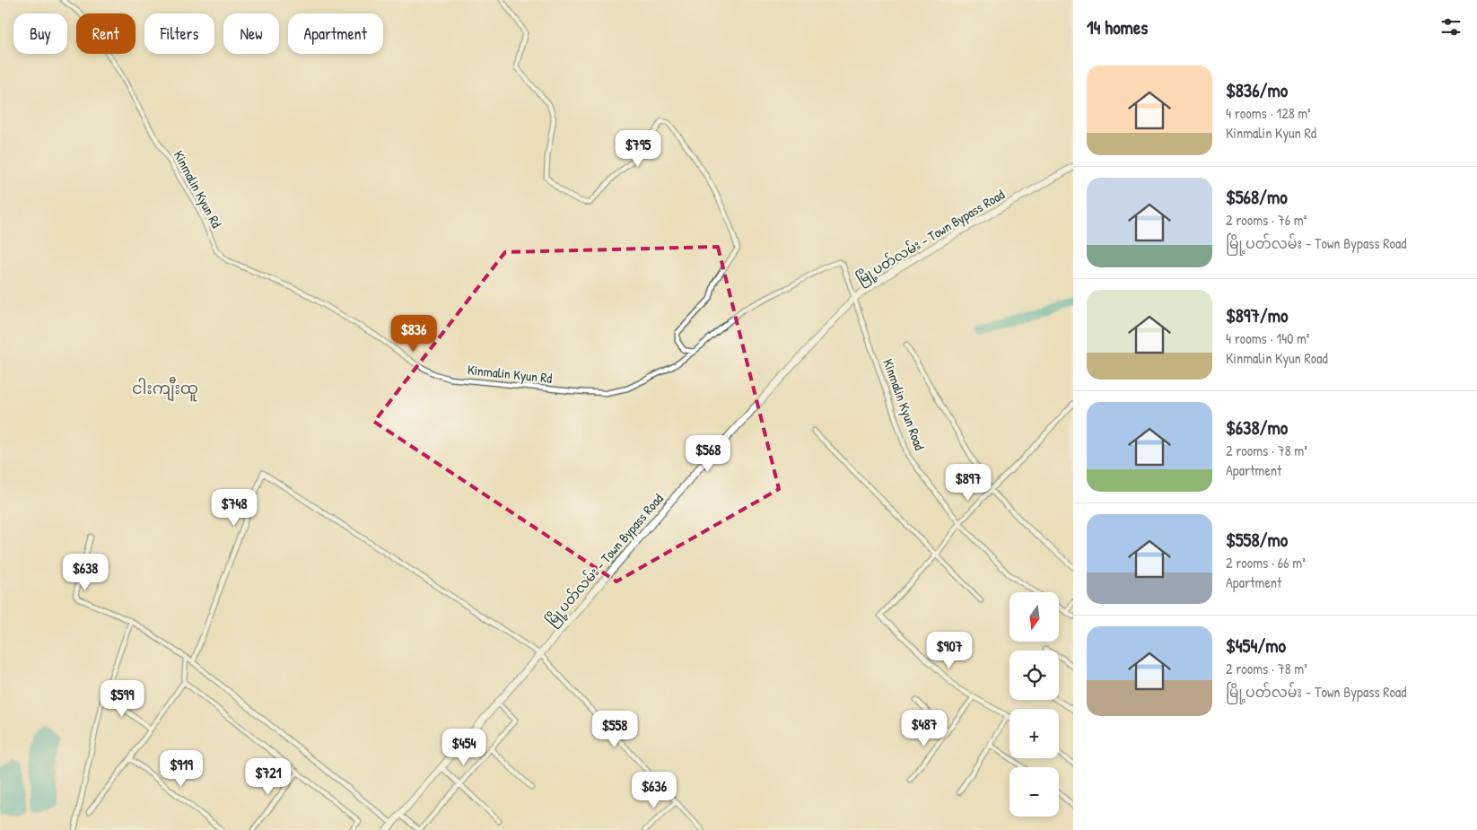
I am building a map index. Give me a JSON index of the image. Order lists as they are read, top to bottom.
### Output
{
  "streets": {
    "main road": ["မြို့ပတ်လမ်း - Town Bypass Road"],
    "street": ["Kinmalin Kyun Rd", "Kinmalin Kyun Road"]
  },
  "crossings": [
    ["Kinmalin Kyun Rd", "မြို့ပတ်လမ်း - Town Bypass Road"],
    ["Kinmalin Kyun Rd", "Kinmalin Kyun Road"],
    ["မြို့ပတ်လမ်း - Town Bypass Road", "Kinmalin Kyun Road"]
  ],
  "districts": ["ငါးကျီးထူ"],
  "north": "bottom",
  "page": {
    "heading": "14 homes",
    "chip": [
      "Buy",
      "Rent",
      "Filters",
      "New",
      "Apartment"
    ],
    "list": [
      {
        "name": "$836/mo",
        "note": "4 rooms · 128 m² · Kinmalin Kyun Rd"
      },
      {
        "name": "$568/mo",
        "note": "2 rooms · 76 m² · မြို့ပတ်လမ်း - Town Bypass Road"
      },
      {
        "name": "$897/mo",
        "note": "4 rooms · 140 m² · Kinmalin Kyun Road"
      },
      {
        "name": "$638/mo",
        "note": "2 rooms · 78 m² · Apartment"
      },
      {
        "name": "$558/mo",
        "note": "2 rooms · 66 m² · Apartment"
      },
      {
        "name": "$454/mo",
        "note": "2 rooms · 78 m² · မြို့ပတ်လမ်း - Town Bypass Road"
      }
    ],
    "price": [
      "$795",
      "$836",
      "$568",
      "$897",
      "$748",
      "$638",
      "$907",
      "$599",
      "$487",
      "$558",
      "$454",
      "$919",
      "$721",
      "$636"
    ],
    "map_buttons": ["+", "−"]
  }
}
